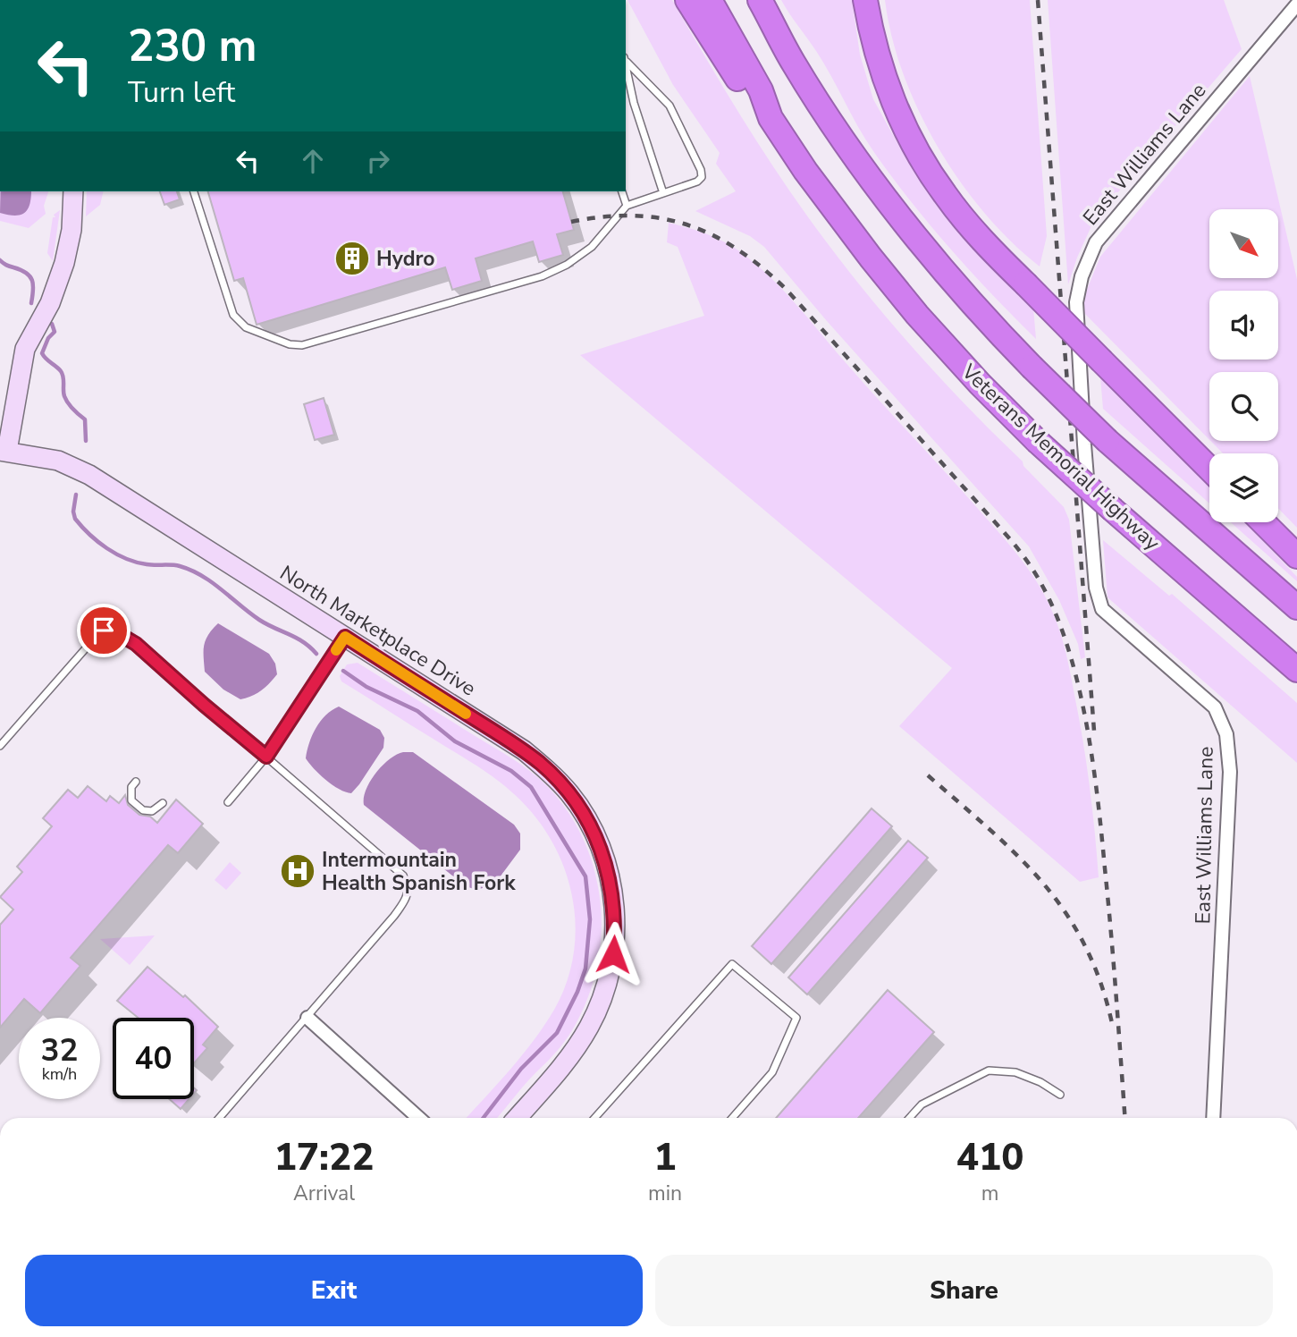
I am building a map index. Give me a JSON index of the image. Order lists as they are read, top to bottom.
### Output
{
  "streets": {
    "highway": ["Veterans Memorial Highway"],
    "street": ["East Williams Lane", "North Marketplace Drive"]
  },
  "places": {
    "building": ["Hydro"],
    "hospital": ["Intermountain Health Spanish Fork"]
  },
  "north": "bottom right",
  "page": {
    "turn": ["230 m", "Turn left"],
    "speed": "32 km/h",
    "limit": "40",
    "eta": [
      "17:22",
      "Arrival",
      "1",
      "min",
      "410",
      "m"
    ],
    "buttons": ["Exit", "Share"]
  }
}
